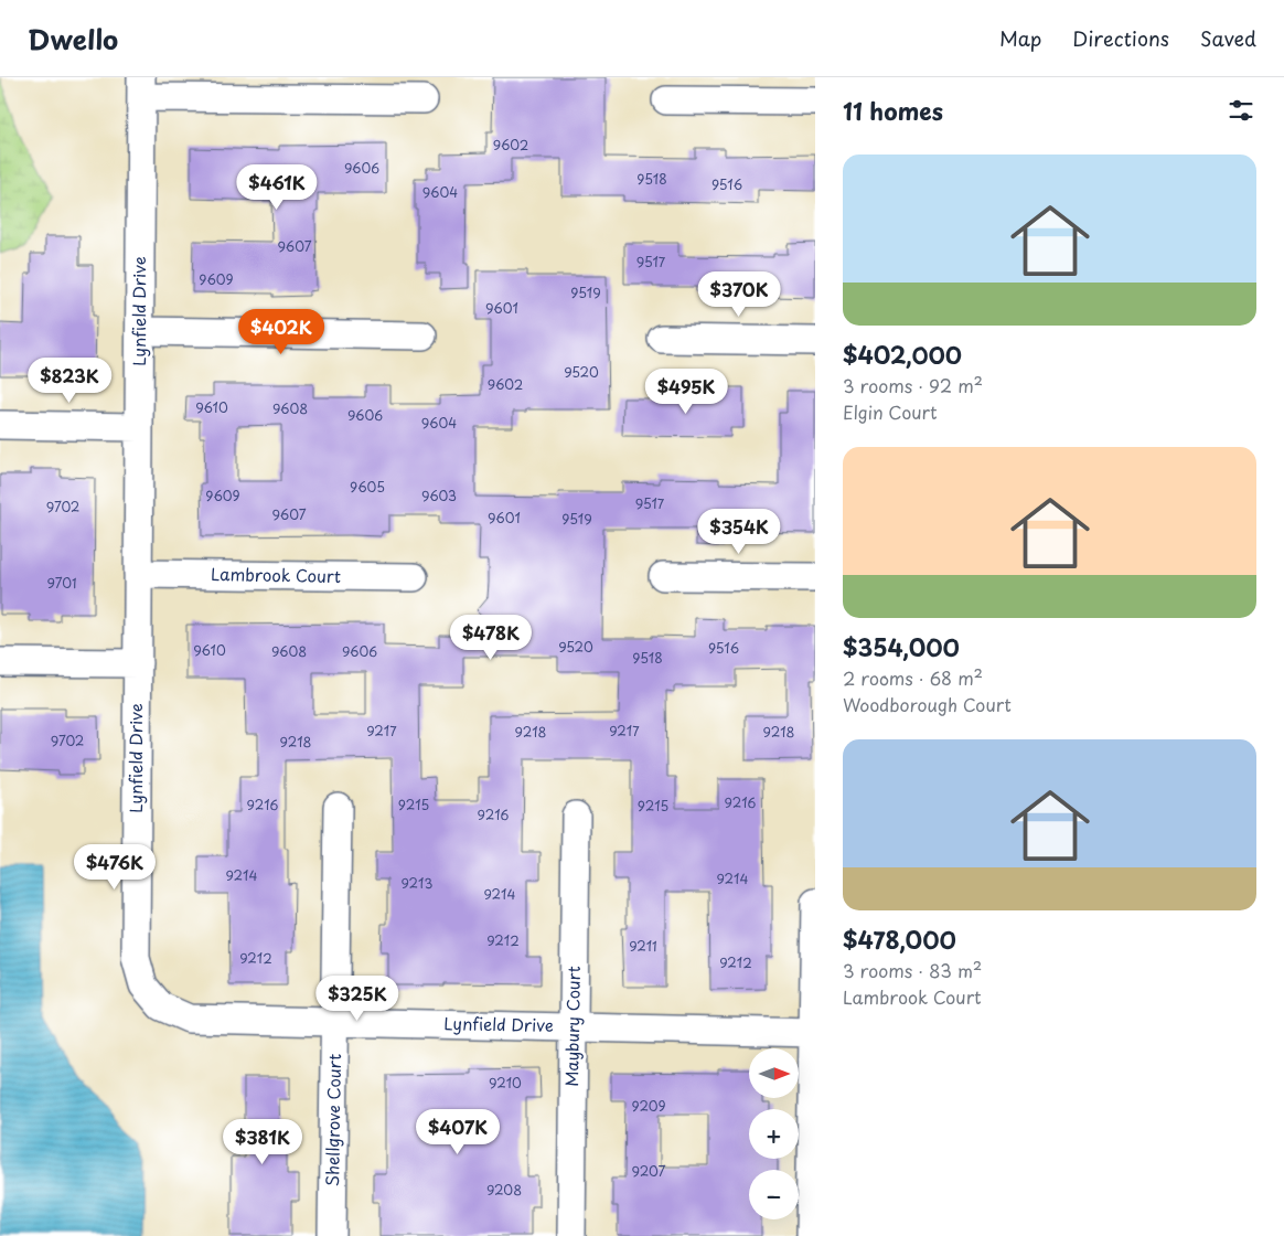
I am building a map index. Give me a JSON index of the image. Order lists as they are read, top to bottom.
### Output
{
  "streets": {
    "street": [
      "Lynfield Drive",
      "Lambrook Court",
      "Maybury Court",
      "Shellgrove Court"
    ]
  },
  "crossings": [
    ["Lynfield Drive", "Lambrook Court"],
    ["Lynfield Drive", "Maybury Court"],
    ["Lynfield Drive", "Shellgrove Court"]
  ],
  "house_numbers": [
    "9602",
    "9606",
    "9518",
    "9516",
    "9604",
    "9607",
    "9517",
    "9609",
    "9519",
    "9601",
    "9520",
    "9602",
    "9610",
    "9608",
    "9606",
    "9604",
    "9605",
    "9609",
    "9603",
    "9517",
    "9702",
    "9607",
    "9601",
    "9519",
    "9701",
    "9520",
    "9516",
    "9610",
    "9608",
    "9606",
    "9518",
    "9217",
    "9217",
    "9218",
    "9218",
    "9702",
    "9218",
    "9216",
    "9216",
    "9215",
    "9215",
    "9216",
    "9214",
    "9214",
    "9213",
    "9214",
    "9212",
    "9211",
    "9212",
    "9212",
    "9210",
    "9209",
    "9207",
    "9208"
  ],
  "north": "right",
  "page": {
    "header": "Dwello",
    "nav": ["Map", "Directions", "Saved"],
    "heading": "11 homes",
    "list": [
      {
        "name": "$402,000",
        "note": "3 rooms · 92 m² · Elgin Court"
      },
      {
        "name": "$354,000",
        "note": "2 rooms · 68 m² · Woodborough Court"
      },
      {
        "name": "$478,000",
        "note": "3 rooms · 83 m² · Lambrook Court"
      }
    ],
    "price": [
      "$461K",
      "$370K",
      "$402K",
      "$823K",
      "$495K",
      "$354K",
      "$478K",
      "$476K",
      "$325K",
      "$407K",
      "$381K"
    ],
    "map_buttons": ["+", "−"]
  }
}
